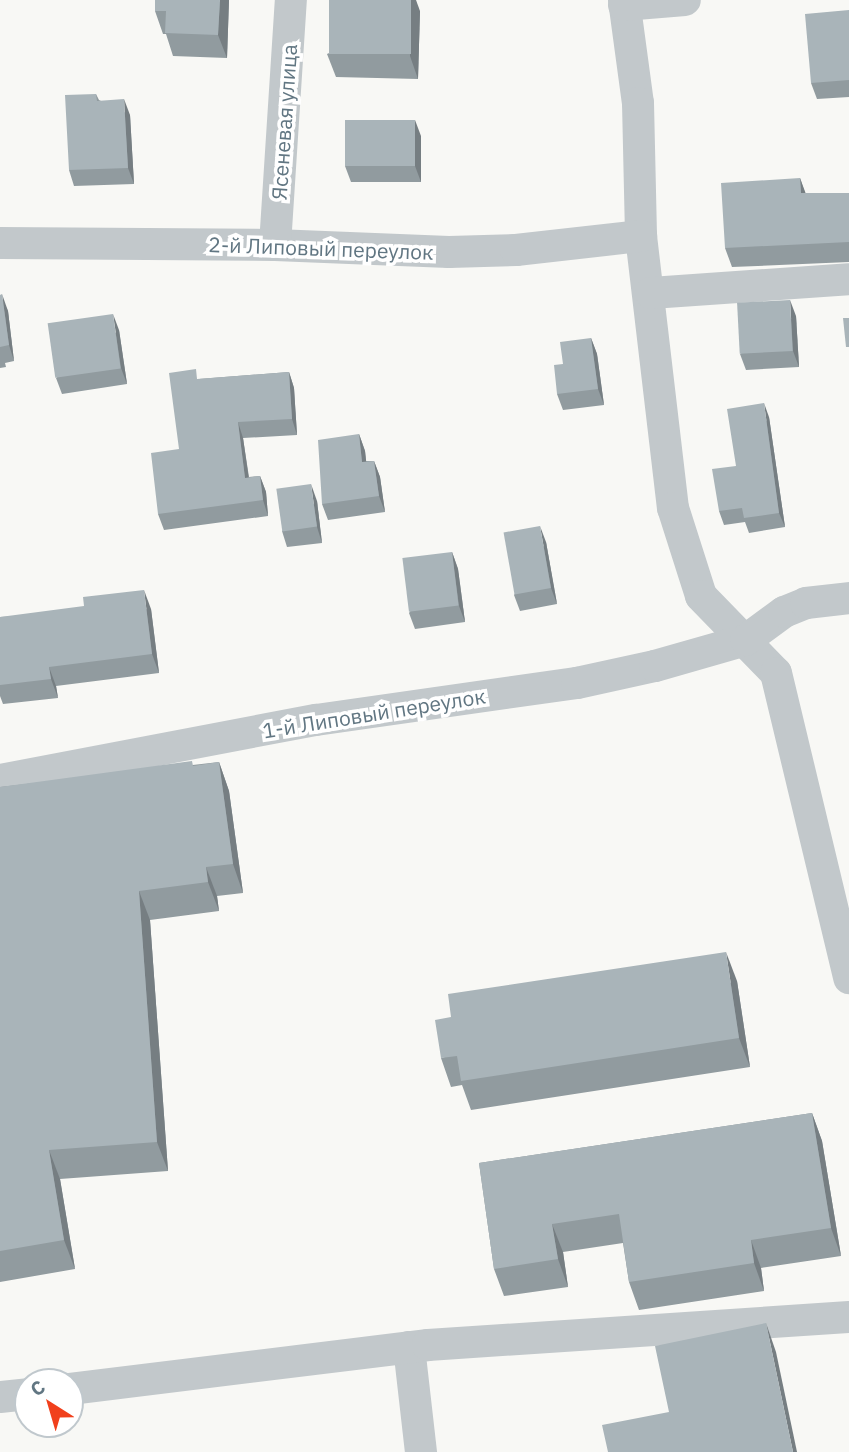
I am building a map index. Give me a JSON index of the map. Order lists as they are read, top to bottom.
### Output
{
  "streets": {
    "street": ["Ясеневая улица", "2-й Липовый переулок", "1-й Липовый переулок"]
  },
  "crossings": [
    ["Ясеневая улица", "2-й Липовый переулок"]
  ],
  "north": "top left"
}
